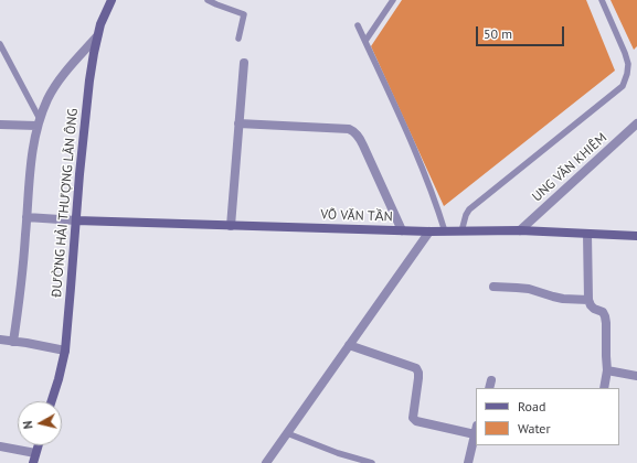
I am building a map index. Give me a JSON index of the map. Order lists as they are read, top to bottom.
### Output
{
  "streets": {
    "street": ["UNG VĂN KHIÊM", "ĐƯỜNG HẢI THƯỢNG LÃN ÔNG", "VÕ VĂN TẦN"]
  },
  "crossings": [
    ["UNG VĂN KHIÊM", "VÕ VĂN TẦN"],
    ["ĐƯỜNG HẢI THƯỢNG LÃN ÔNG", "VÕ VĂN TẦN"]
  ],
  "legend": ["Road", "Water"],
  "scale_bar": "50 m",
  "north": "left"
}
